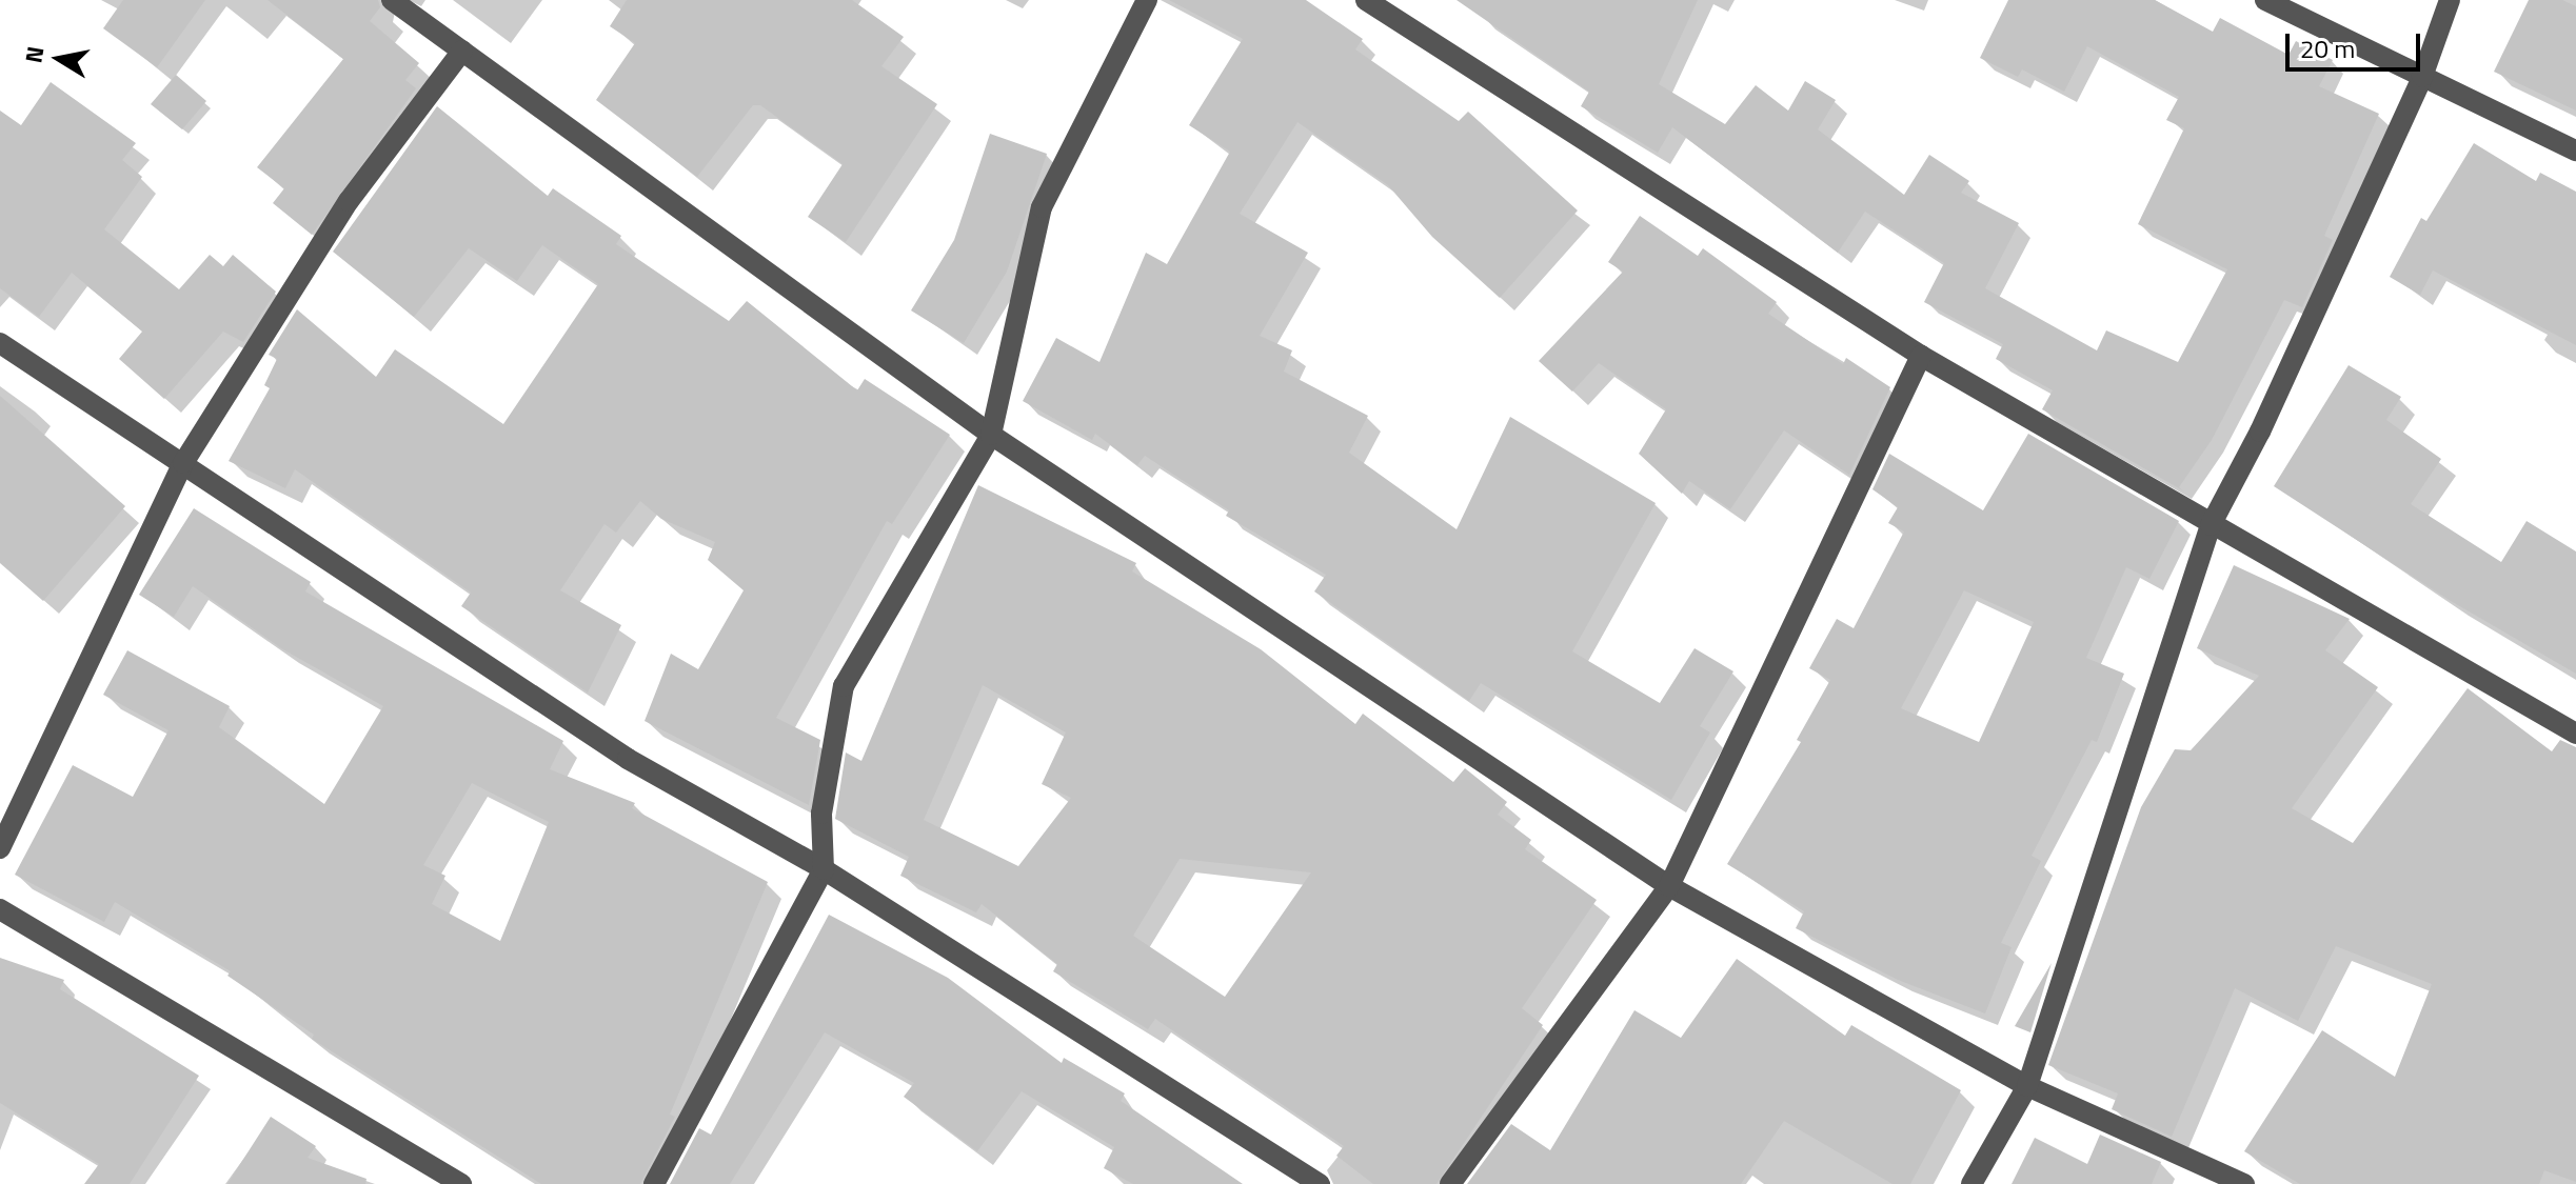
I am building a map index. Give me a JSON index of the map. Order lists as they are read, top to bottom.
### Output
{
  "scale_bar": "20 m",
  "north": "left"
}
